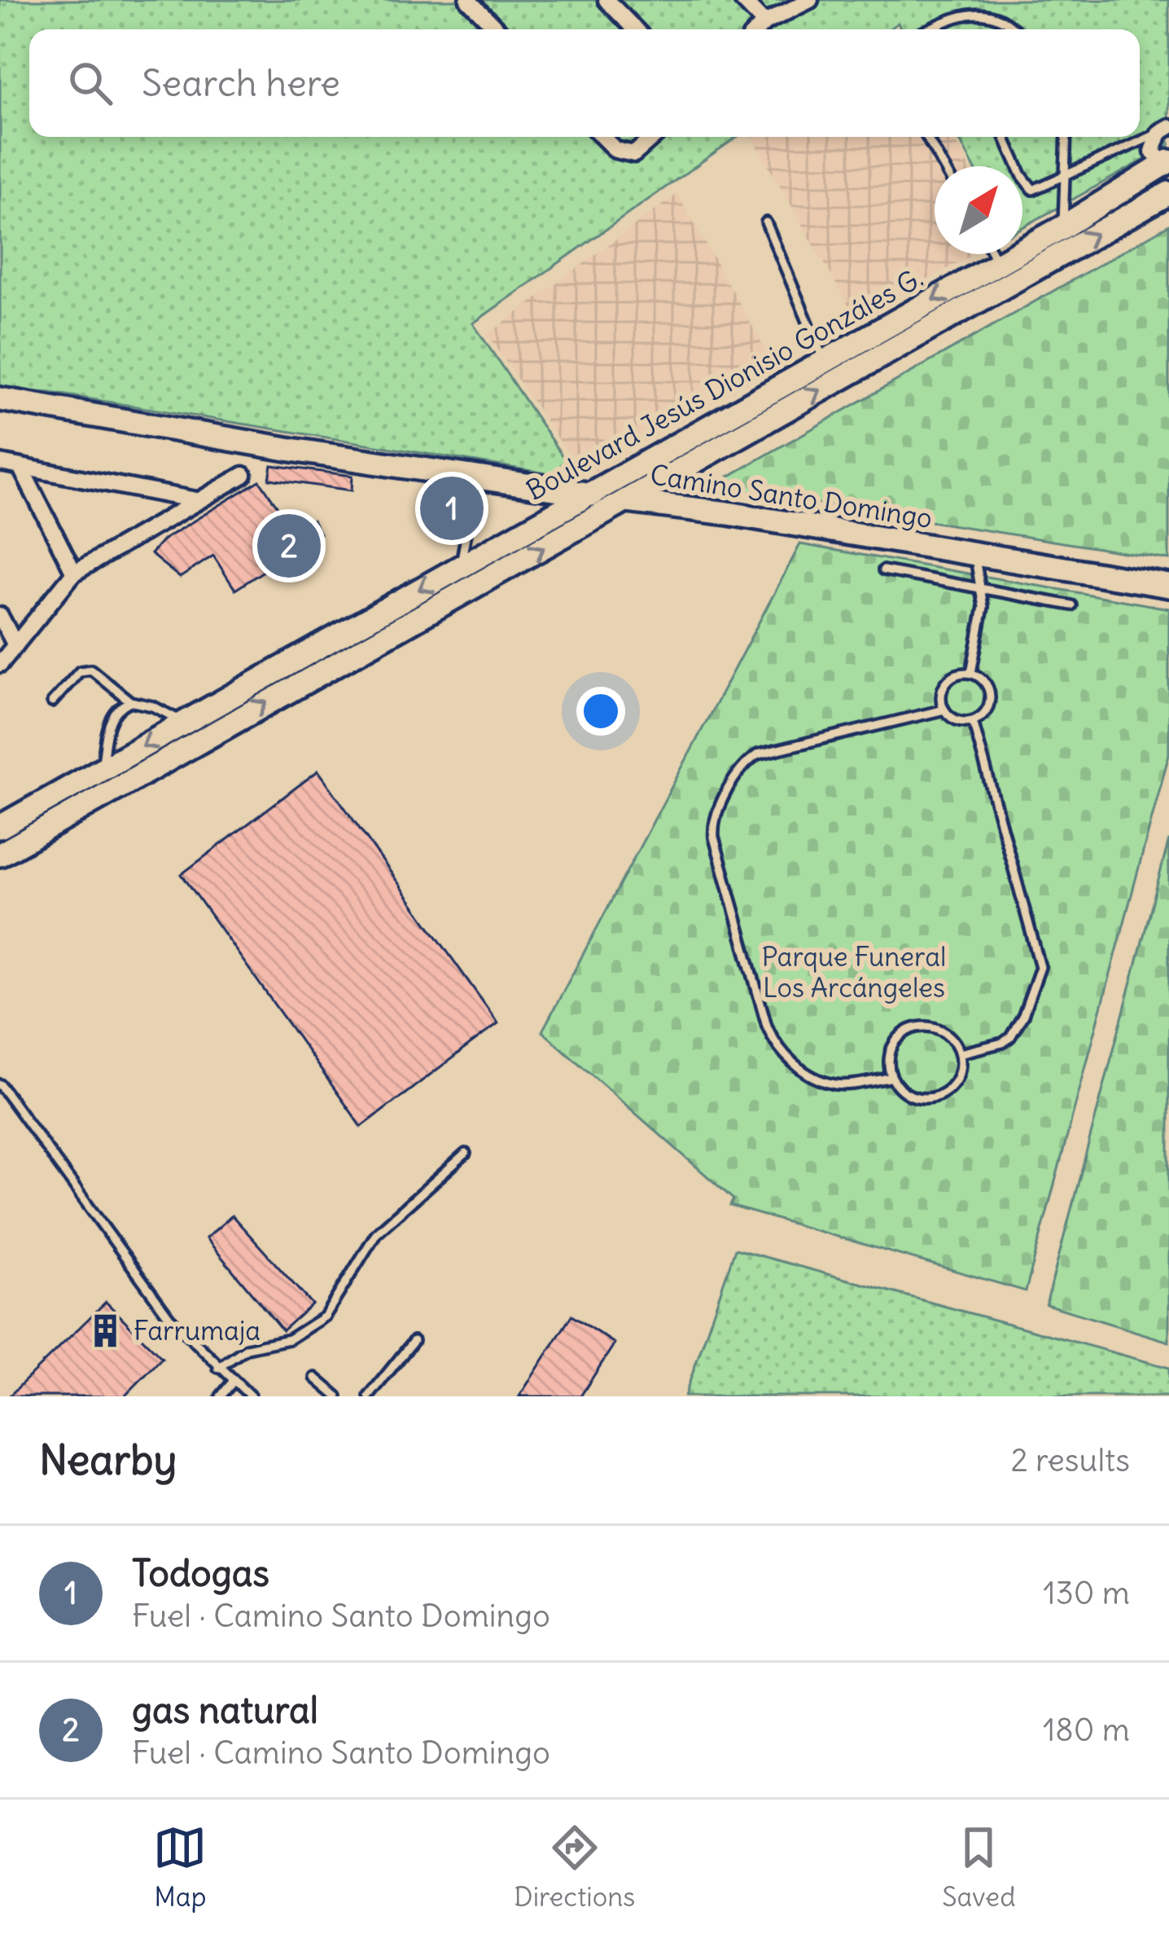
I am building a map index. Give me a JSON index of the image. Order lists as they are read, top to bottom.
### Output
{
  "streets": {
    "main road": ["Boulevard Jesús Dionisio Gonzáles G.", "Camino Santo Domingo"]
  },
  "crossings": [
    ["Boulevard Jesús Dionisio Gonzáles G.", "Camino Santo Domingo"]
  ],
  "parks": ["Parque Funeral Los Arcángeles"],
  "places": {
    "building": ["Farrumaja"]
  },
  "north": "top right",
  "page": {
    "search": "Search here",
    "pins": ["1", "2"],
    "heading": ["Nearby", "2 results"],
    "list": [
      {
        "mark": "1",
        "name": "Todogas",
        "note": "Fuel · Camino Santo Domingo",
        "value": "130 m"
      },
      {
        "mark": "2",
        "name": "gas natural",
        "note": "Fuel · Camino Santo Domingo",
        "value": "180 m"
      }
    ],
    "nav": ["Map", "Directions", "Saved"]
  }
}
